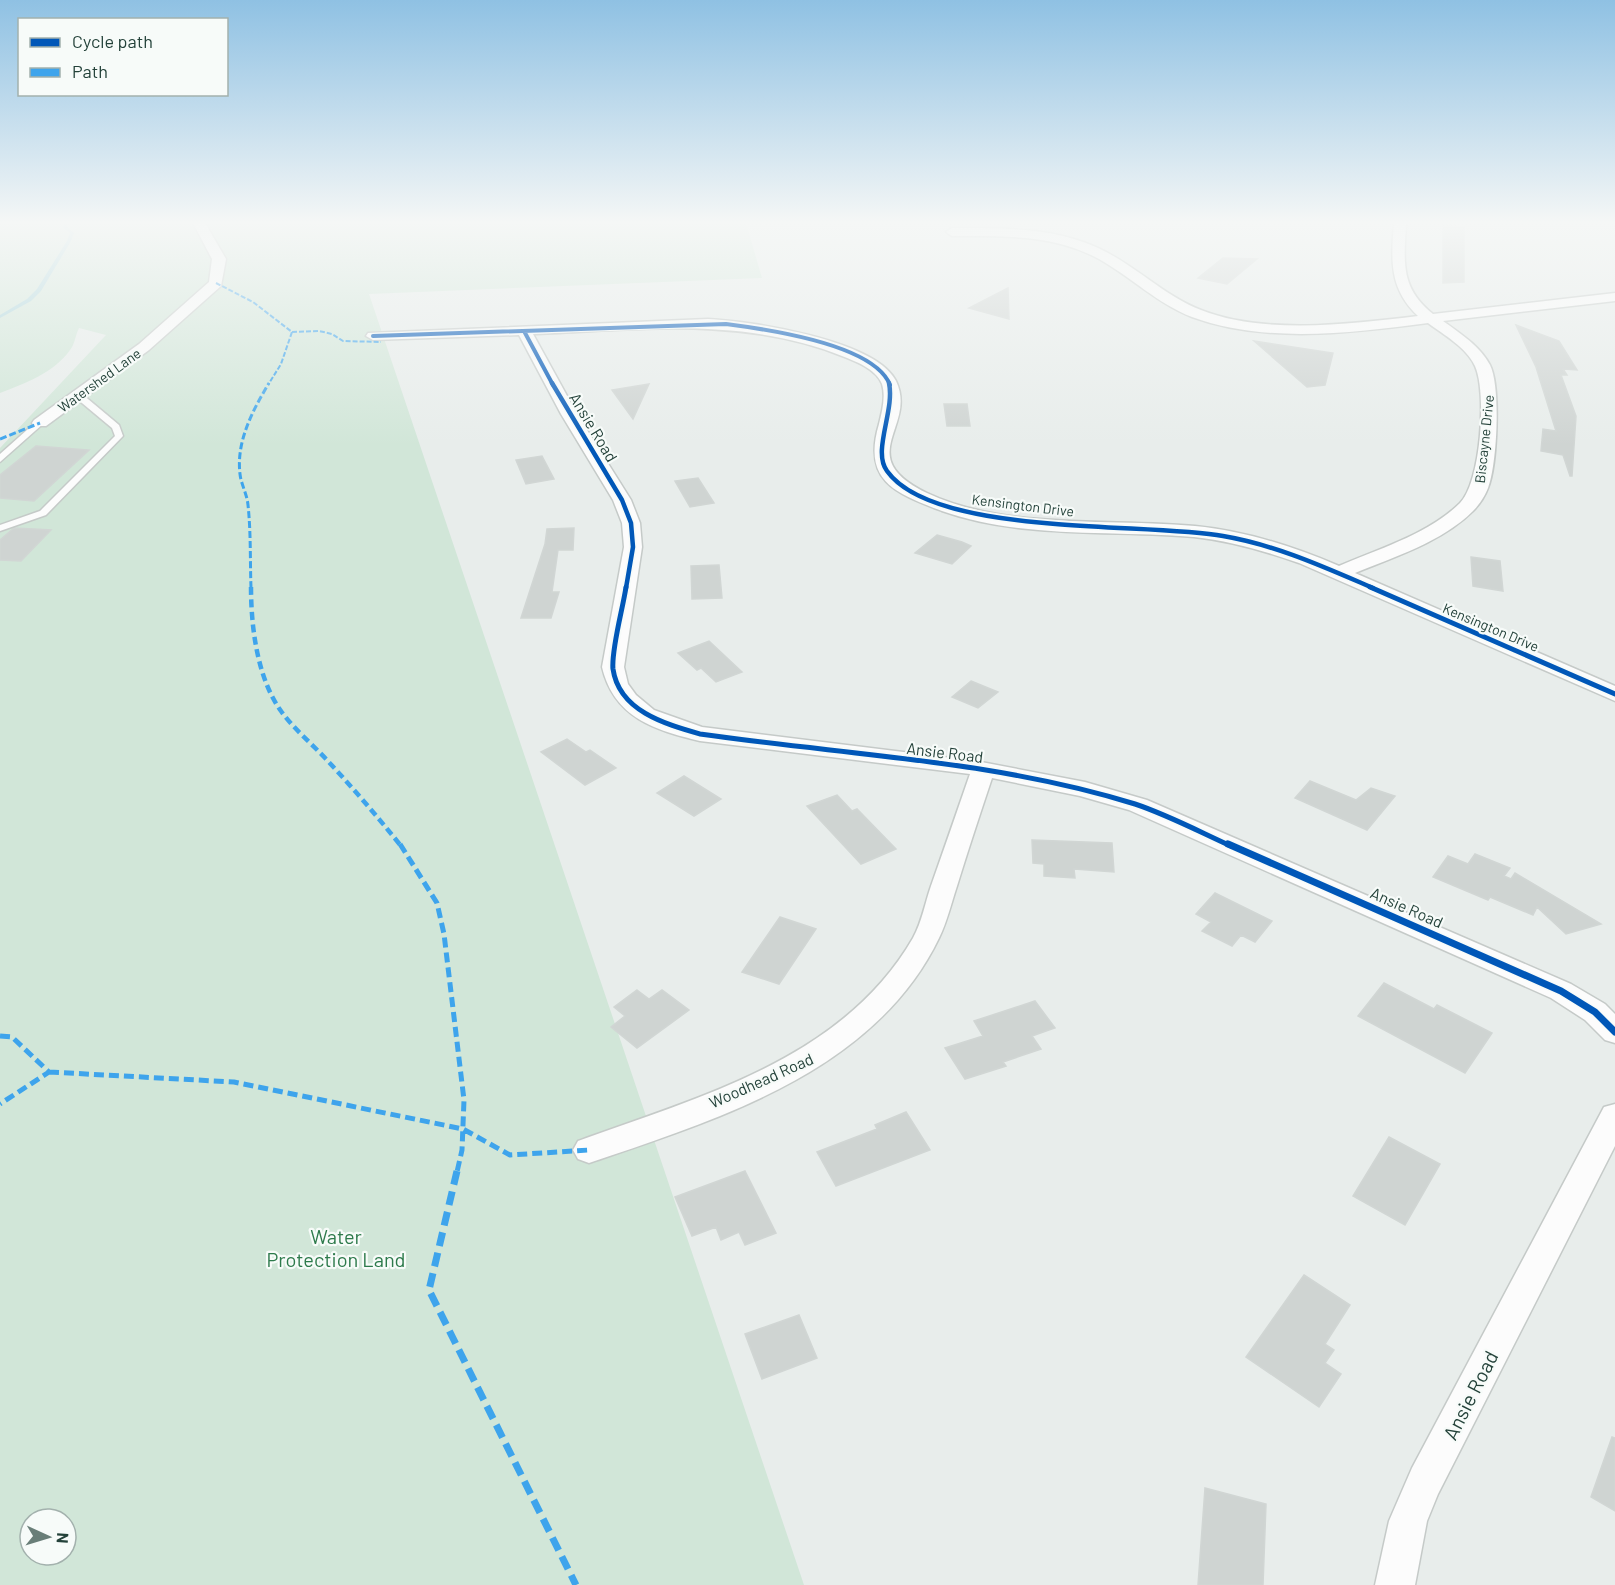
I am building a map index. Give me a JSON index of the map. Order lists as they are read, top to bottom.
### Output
{
  "streets": {
    "street": [
      "Watershed Lane",
      "Ansie Road",
      "Biscayne Drive",
      "Kensington Drive",
      "Woodhead Road"
    ]
  },
  "crossings": [
    ["Ansie Road", "Kensington Drive"],
    ["Ansie Road", "Woodhead Road"],
    ["Biscayne Drive", "Kensington Drive"]
  ],
  "parks": ["Water Protection Land"],
  "legend": ["Cycle path", "Path"],
  "north": "right"
}
